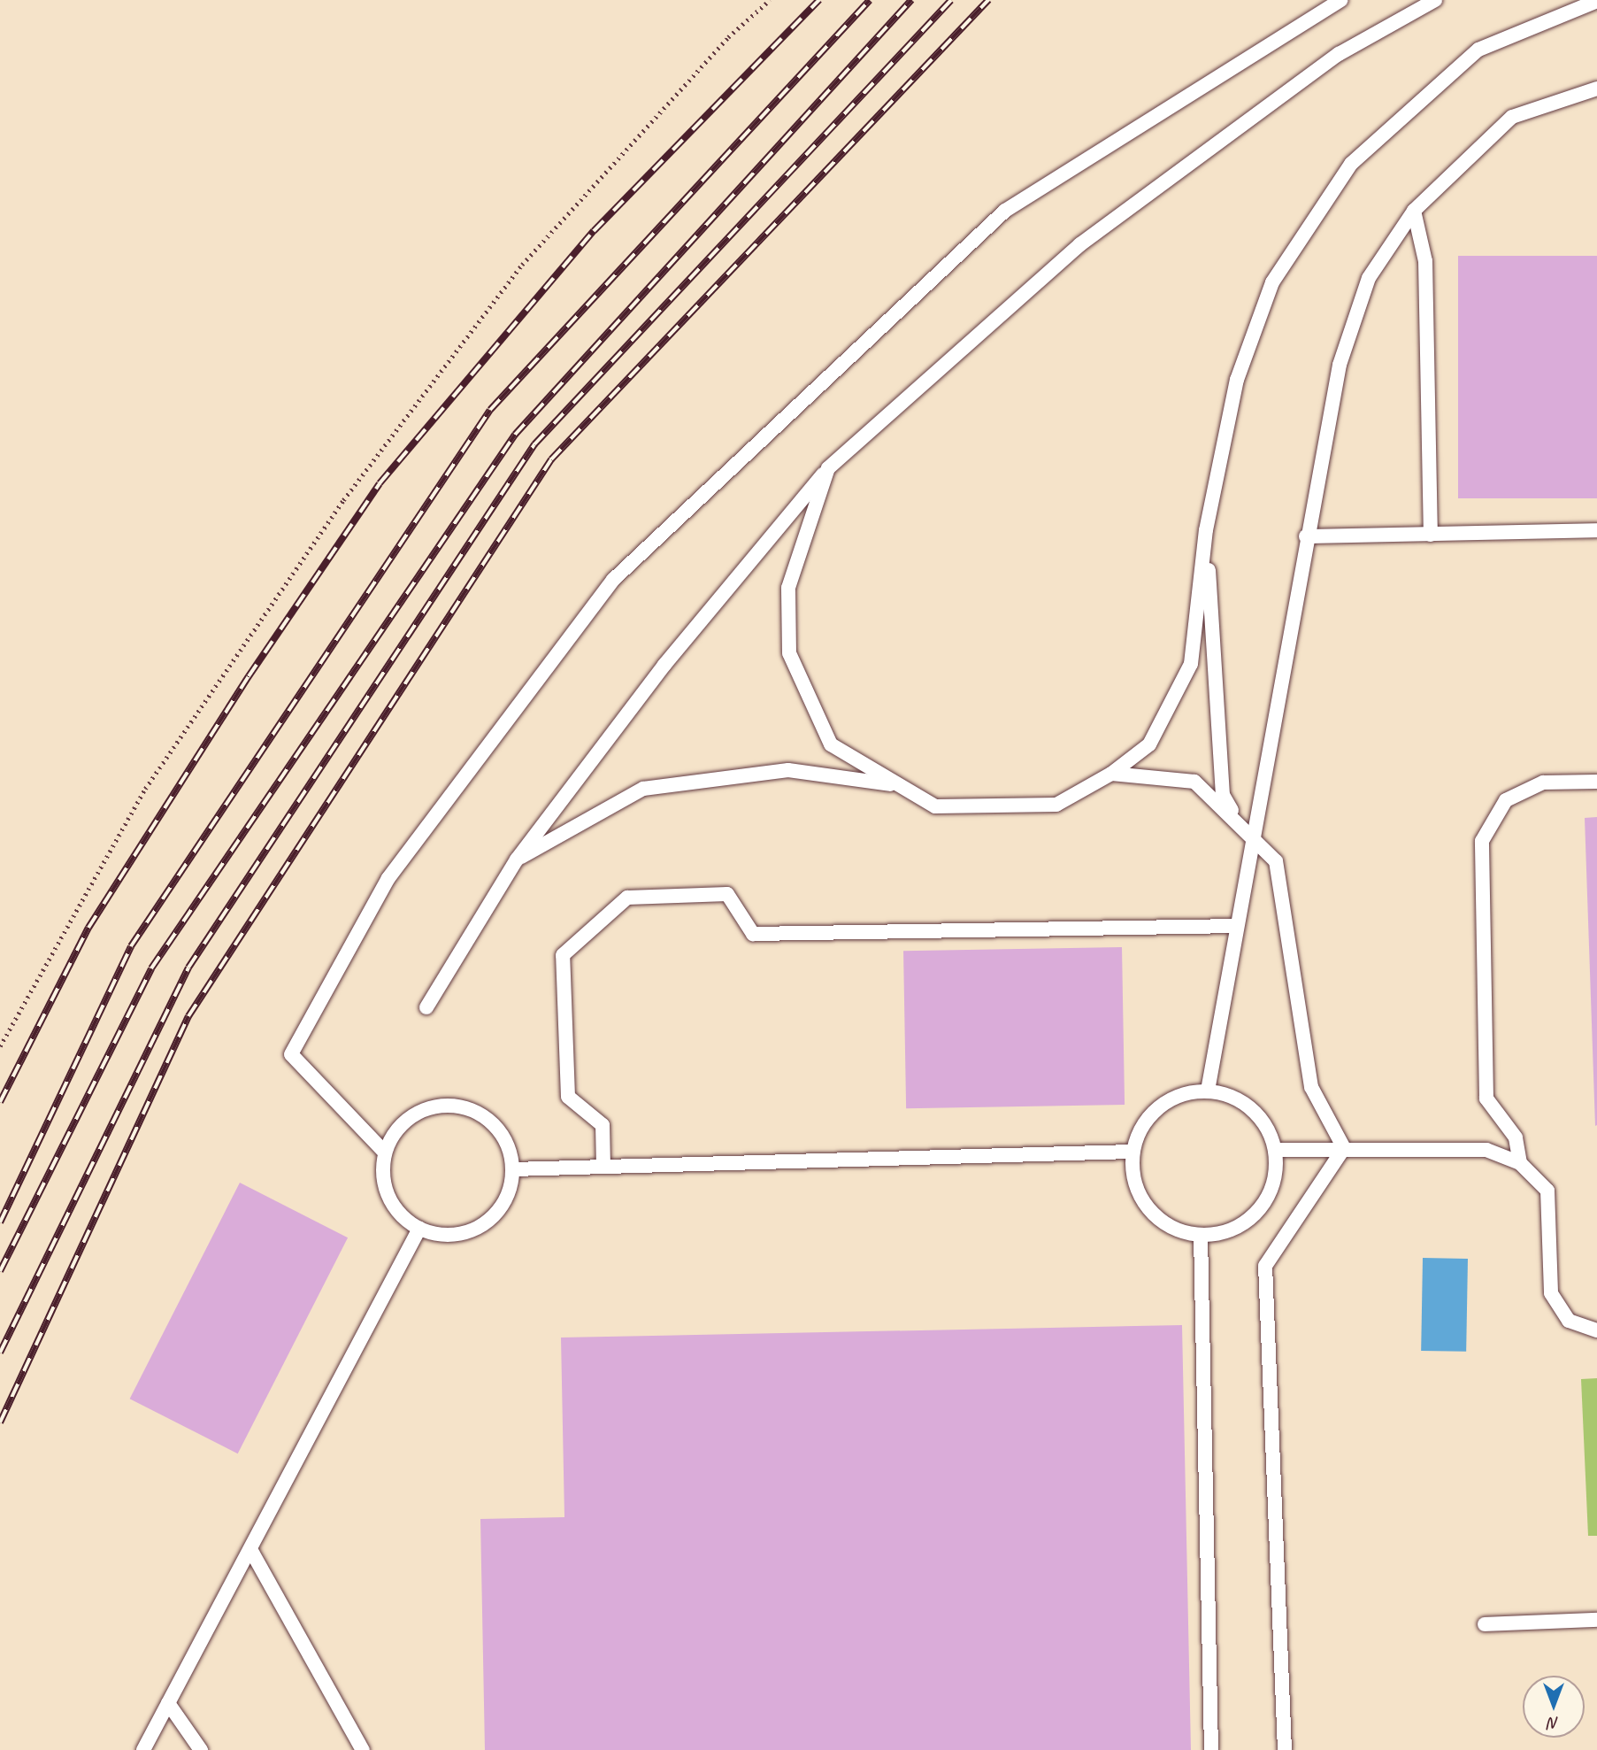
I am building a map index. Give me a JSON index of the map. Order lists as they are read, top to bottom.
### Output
{
  "north": "bottom"
}
